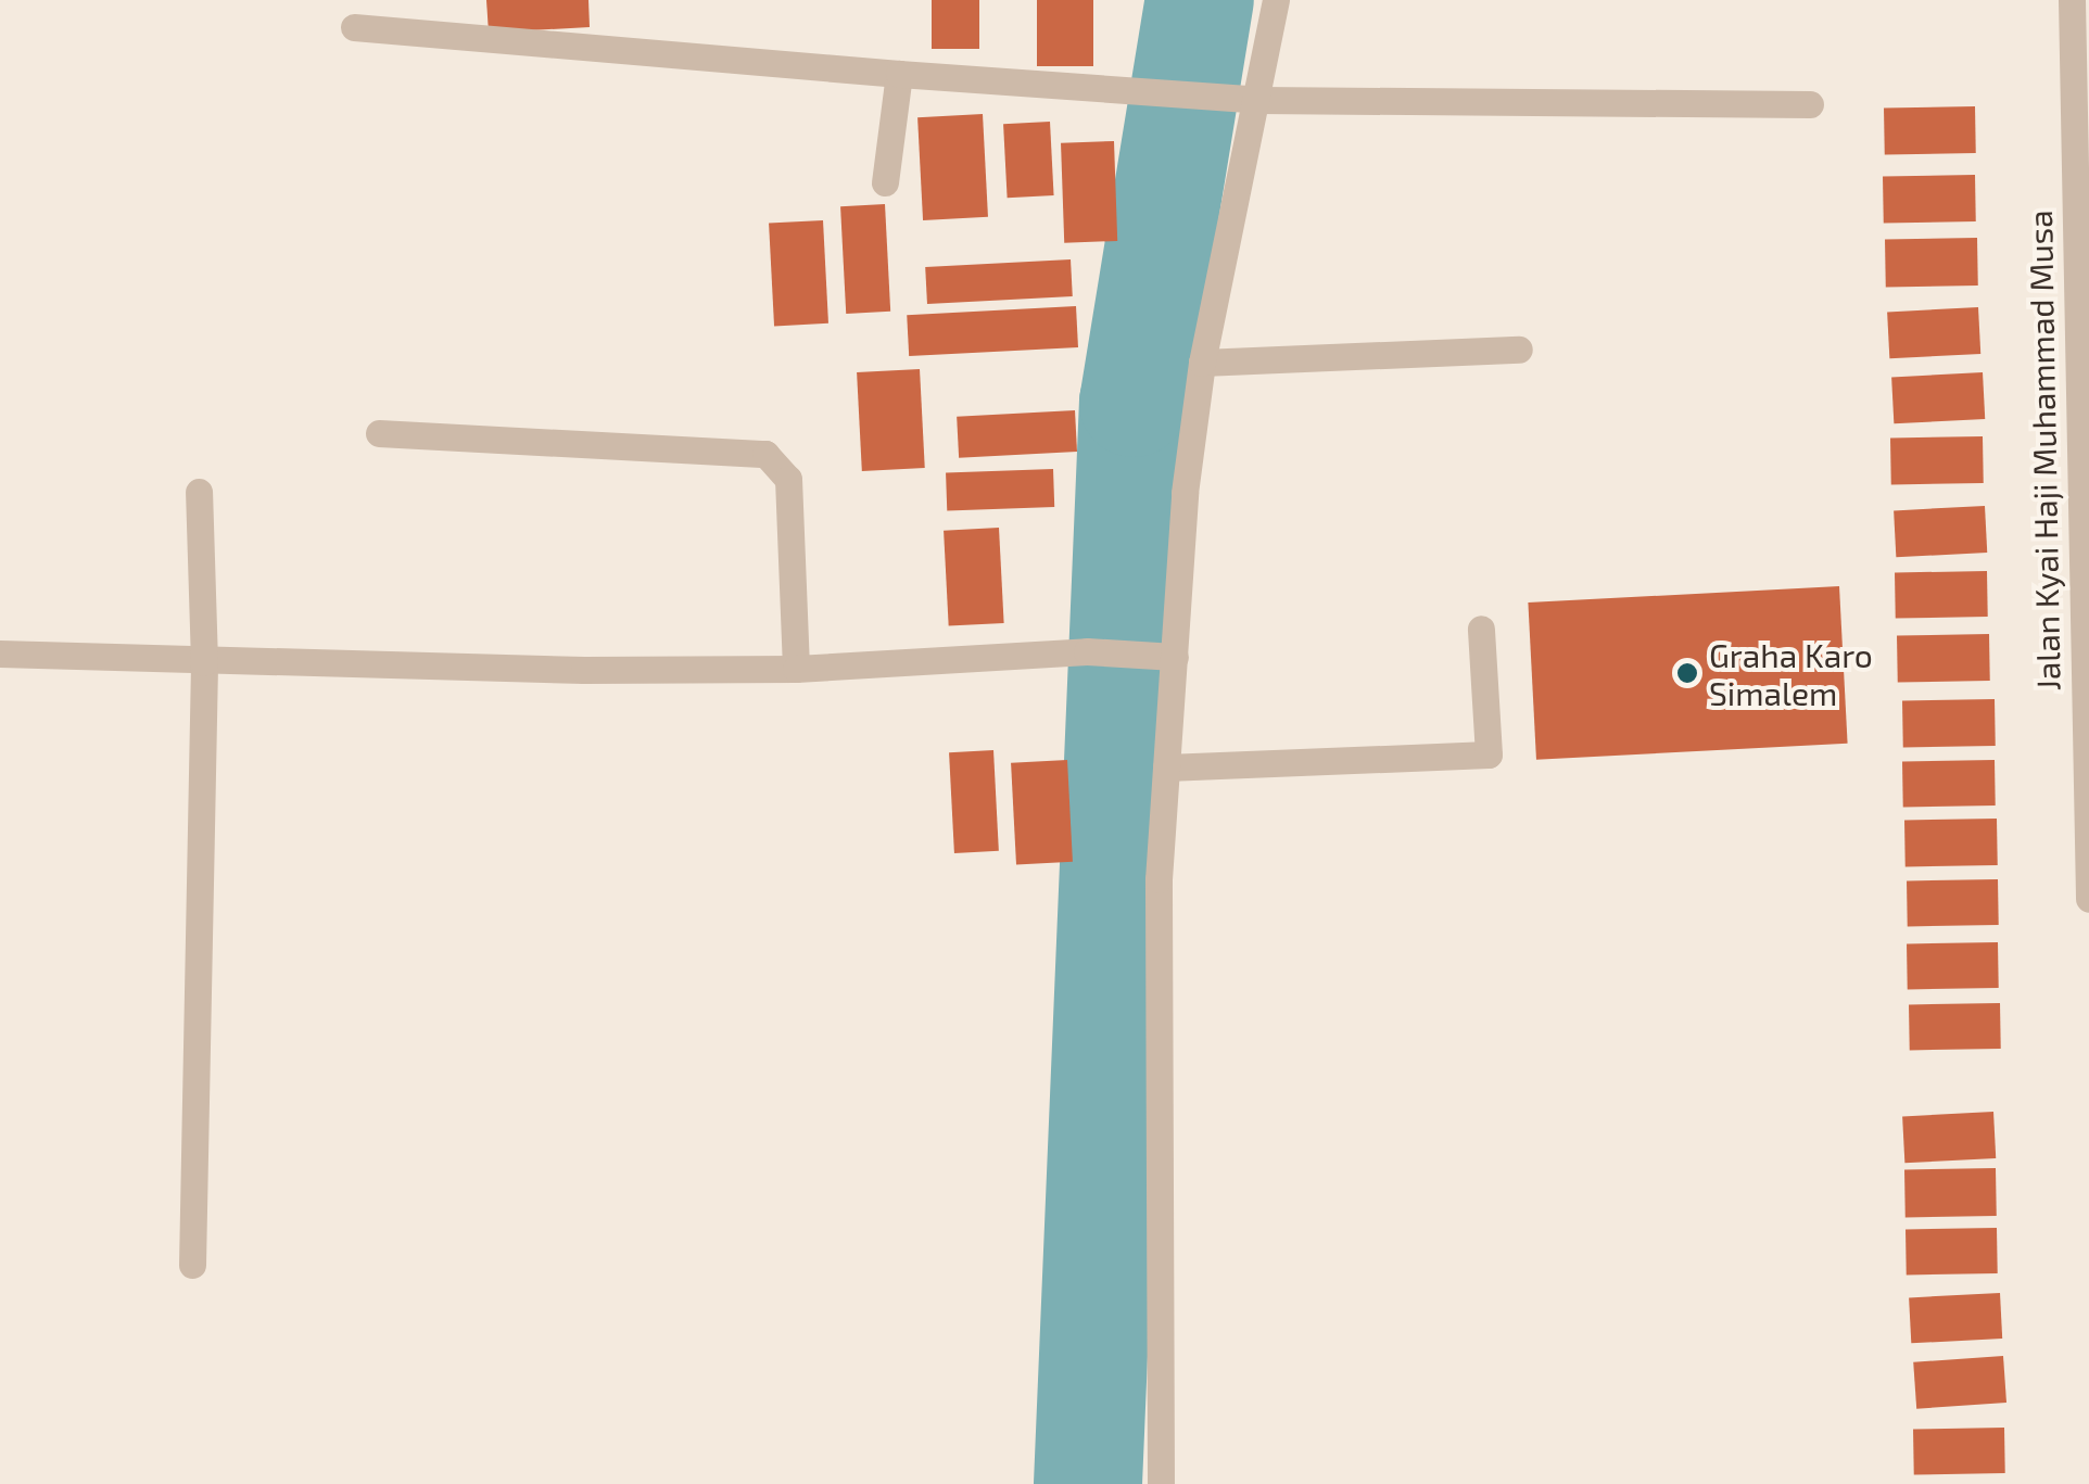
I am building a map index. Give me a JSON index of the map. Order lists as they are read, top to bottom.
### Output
{
  "streets": {
    "street": ["Jalan Kyai Haji Muhammad Musa"]
  },
  "places": ["Graha Karo Simalem"]
}
